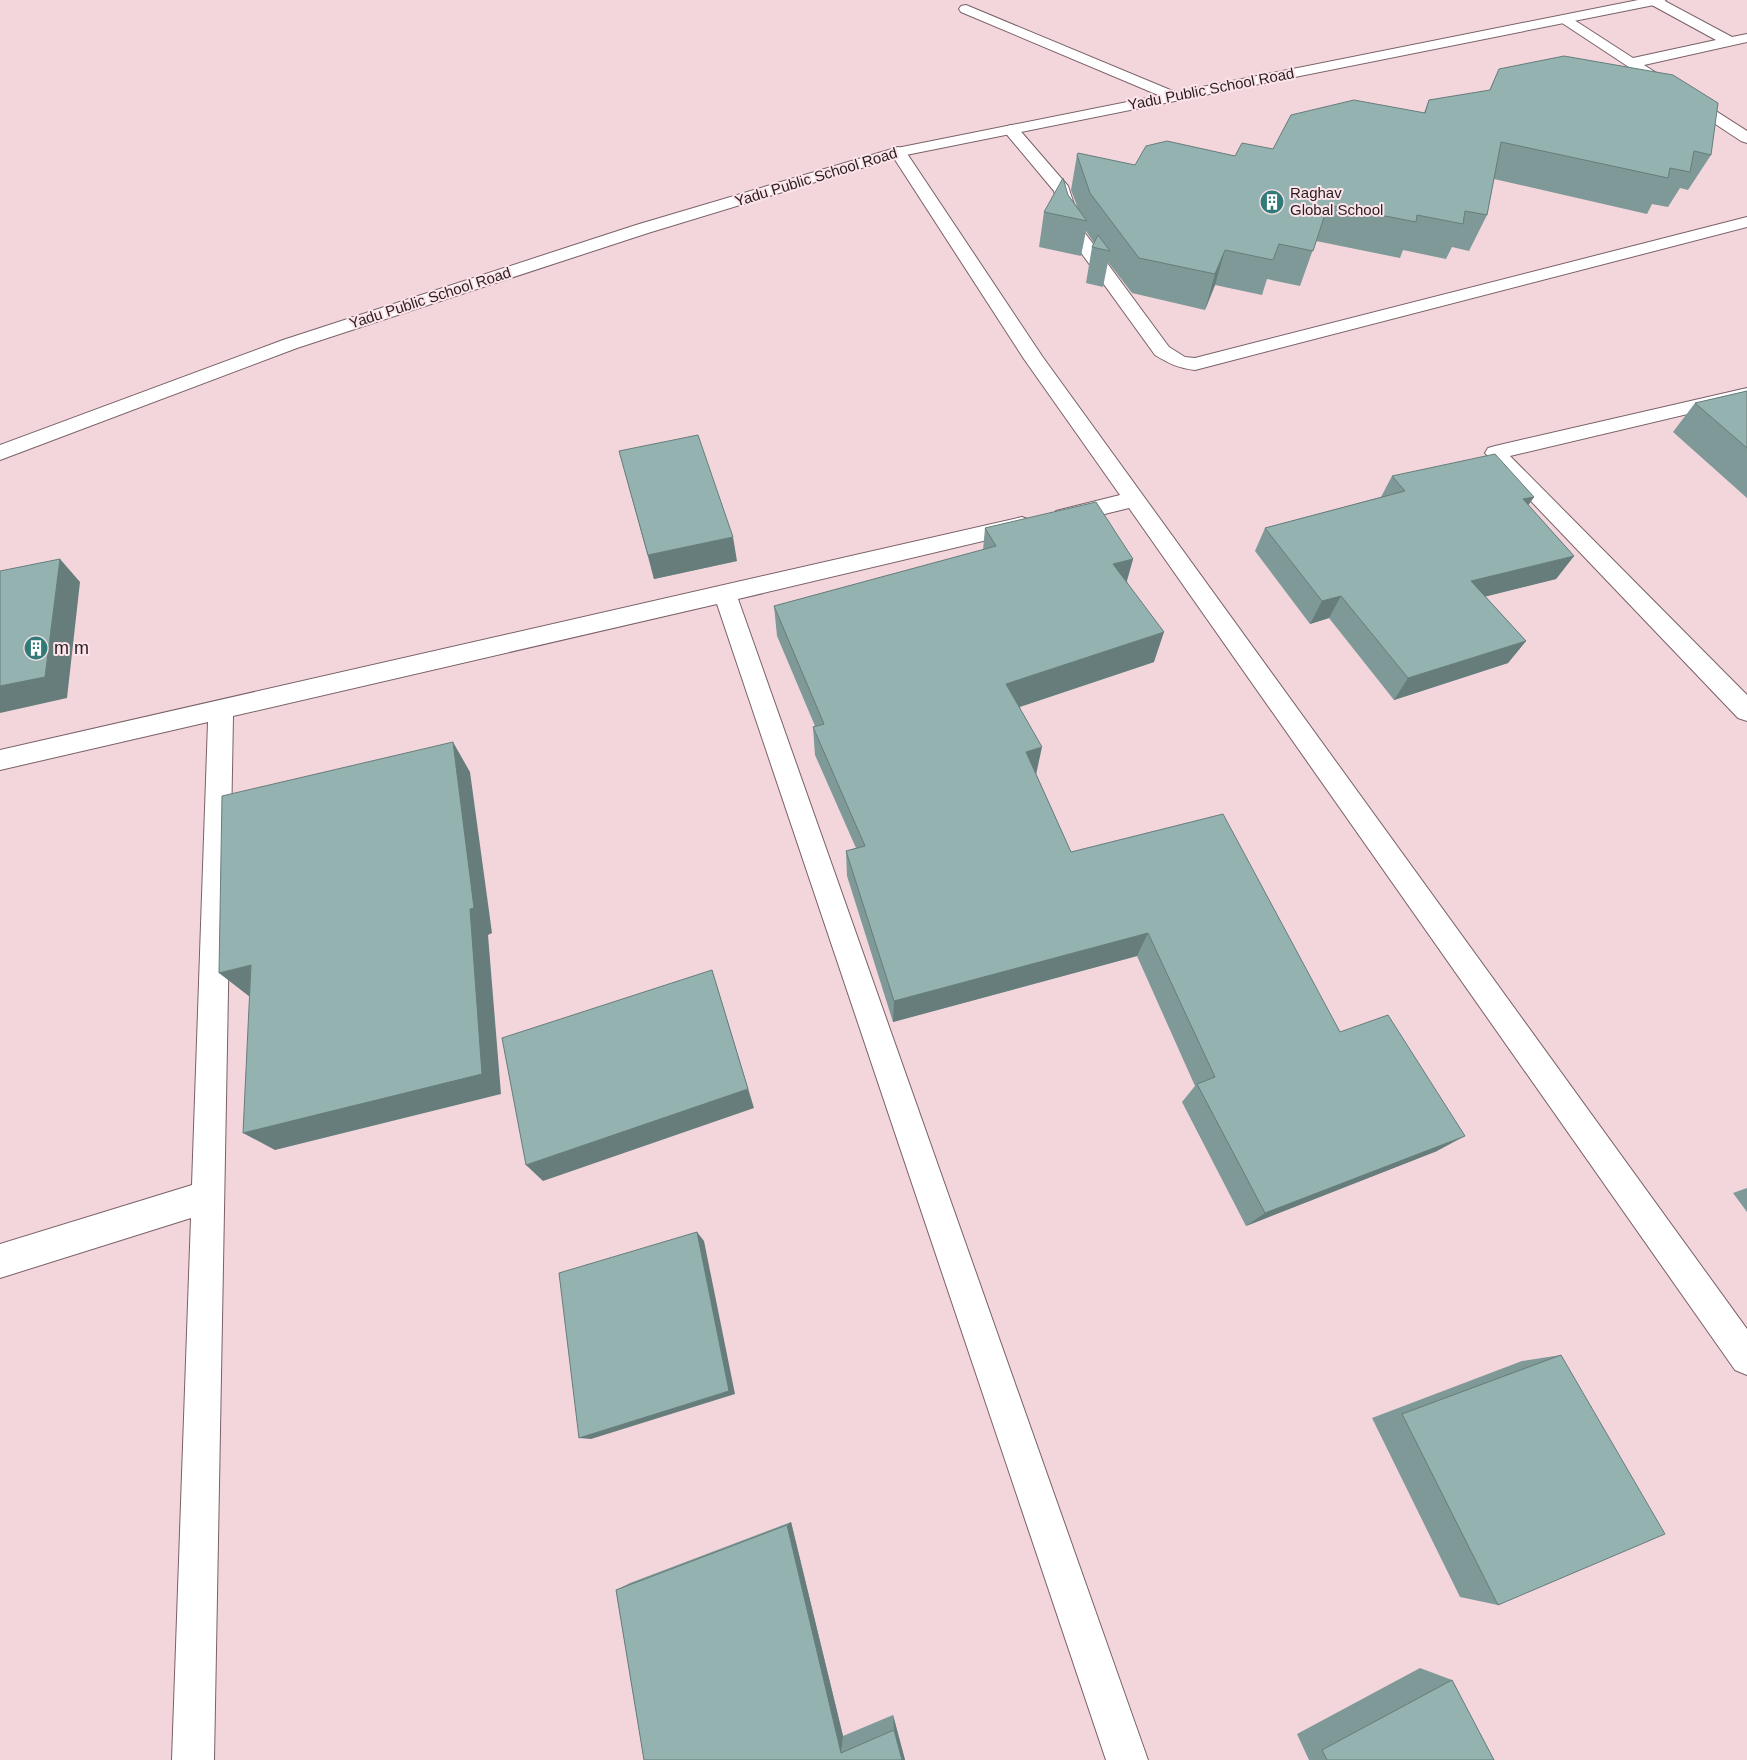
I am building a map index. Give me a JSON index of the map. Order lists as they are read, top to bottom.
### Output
{
  "streets": {
    "street": ["Yadu Public School Road"]
  },
  "places": {
    "building": ["Raghav Global School", "m m"]
  }
}
